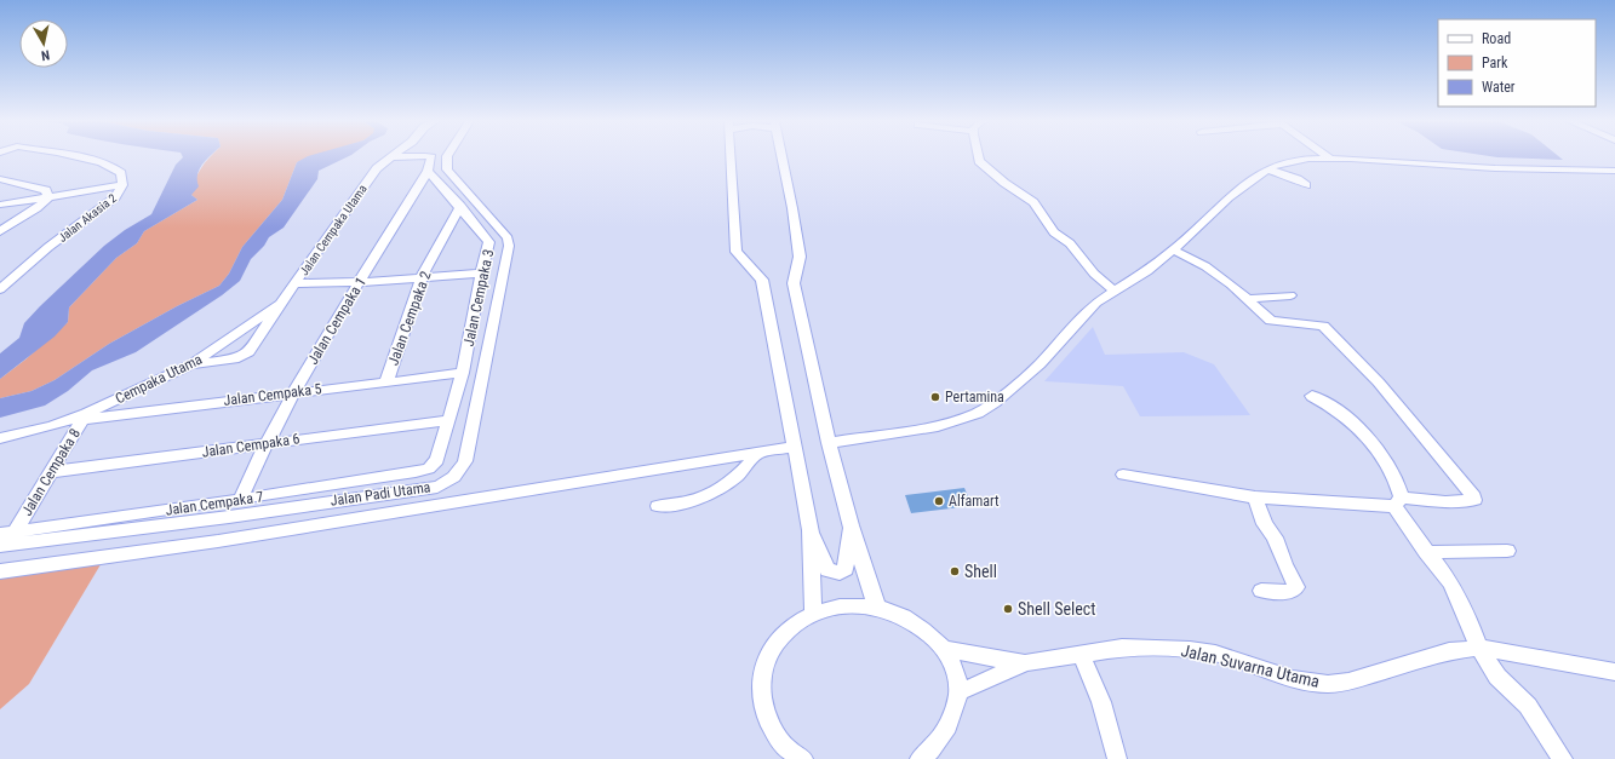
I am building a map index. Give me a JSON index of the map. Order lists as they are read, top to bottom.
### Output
{
  "streets": {
    "street": [
      "Jalan Akasia 2",
      "Jalan Cempaka Utama",
      "Jalan Cempaka 3",
      "Jalan Cempaka 2",
      "Jalan Cempaka 1",
      "Cempaka Utama",
      "Jalan Cempaka 5",
      "Jalan Cempaka 6",
      "Jalan Cempaka 8",
      "Jalan Padi Utama",
      "Jalan Cempaka 7",
      "Jalan Suvarna Utama"
    ]
  },
  "crossings": [
    ["Jalan Cempaka Utama", "Jalan Cempaka 3"],
    ["Jalan Cempaka Utama", "Cempaka Utama"],
    ["Jalan Cempaka 3", "Jalan Cempaka 2"],
    ["Jalan Cempaka 3", "Jalan Cempaka 1"],
    ["Jalan Cempaka 3", "Jalan Cempaka 5"],
    ["Jalan Cempaka 3", "Jalan Cempaka 6"],
    ["Jalan Cempaka 3", "Jalan Cempaka 7"],
    ["Jalan Cempaka 2", "Jalan Cempaka 5"],
    ["Jalan Cempaka 1", "Jalan Cempaka 5"],
    ["Jalan Cempaka 1", "Jalan Cempaka 6"],
    ["Jalan Cempaka 1", "Jalan Cempaka 7"],
    ["Cempaka Utama", "Jalan Cempaka 5"],
    ["Cempaka Utama", "Jalan Cempaka 8"],
    ["Jalan Cempaka 5", "Jalan Cempaka 8"],
    ["Jalan Cempaka 6", "Jalan Cempaka 8"],
    ["Jalan Cempaka 8", "Jalan Cempaka 7"]
  ],
  "places": [
    "Pertamina",
    "Alfamart",
    "Shell",
    "Shell Select"
  ],
  "legend": ["Road", "Park", "Water"],
  "north": "bottom"
}
